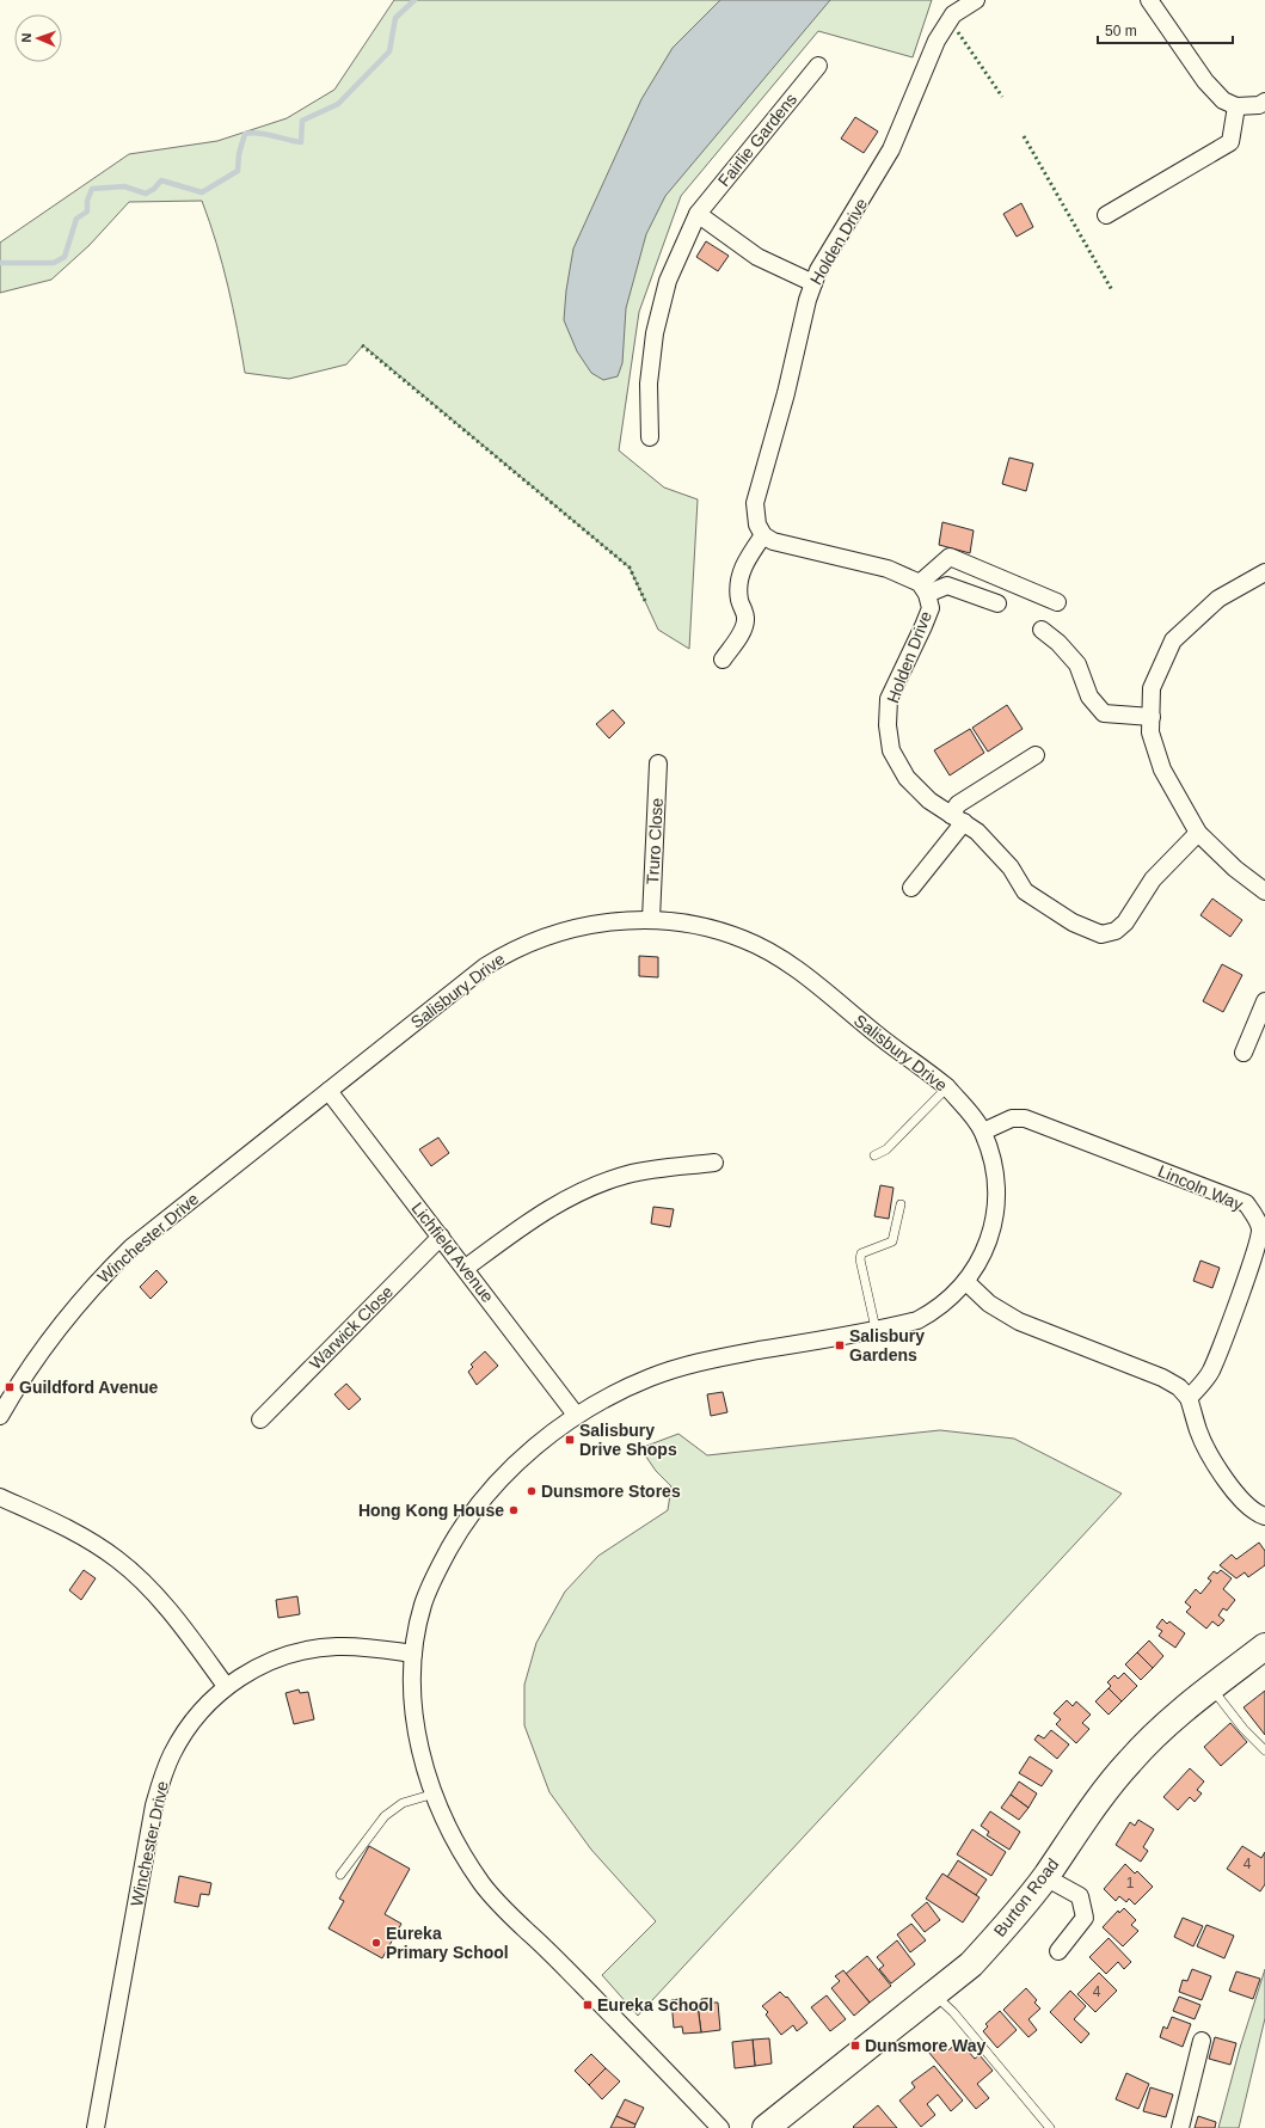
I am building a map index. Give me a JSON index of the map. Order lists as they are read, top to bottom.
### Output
{
  "streets": {
    "highway": ["Burton Road"],
    "street": [
      "Fairlie Gardens",
      "Holden Drive",
      "Truro Close",
      "Salisbury Drive",
      "Lincoln Way",
      "Winchester Drive",
      "Lichfield Avenue",
      "Warwick Close"
    ]
  },
  "crossings": [
    ["Truro Close", "Salisbury Drive"],
    ["Salisbury Drive", "Lincoln Way"],
    ["Salisbury Drive", "Winchester Drive"],
    ["Salisbury Drive", "Lichfield Avenue"],
    ["Winchester Drive", "Lichfield Avenue"],
    ["Lichfield Avenue", "Warwick Close"]
  ],
  "places": {
    "transit": [
      "Salisbury Gardens",
      "Guildford Avenue",
      "Salisbury Drive Shops",
      "Eureka School",
      "Dunsmore Way"
    ],
    "other": ["Dunsmore Stores", "Hong Kong House", "Eureka Primary School"]
  },
  "house_numbers": ["4", "1", "4"],
  "scale_bar": "50 m",
  "north": "left"
}
